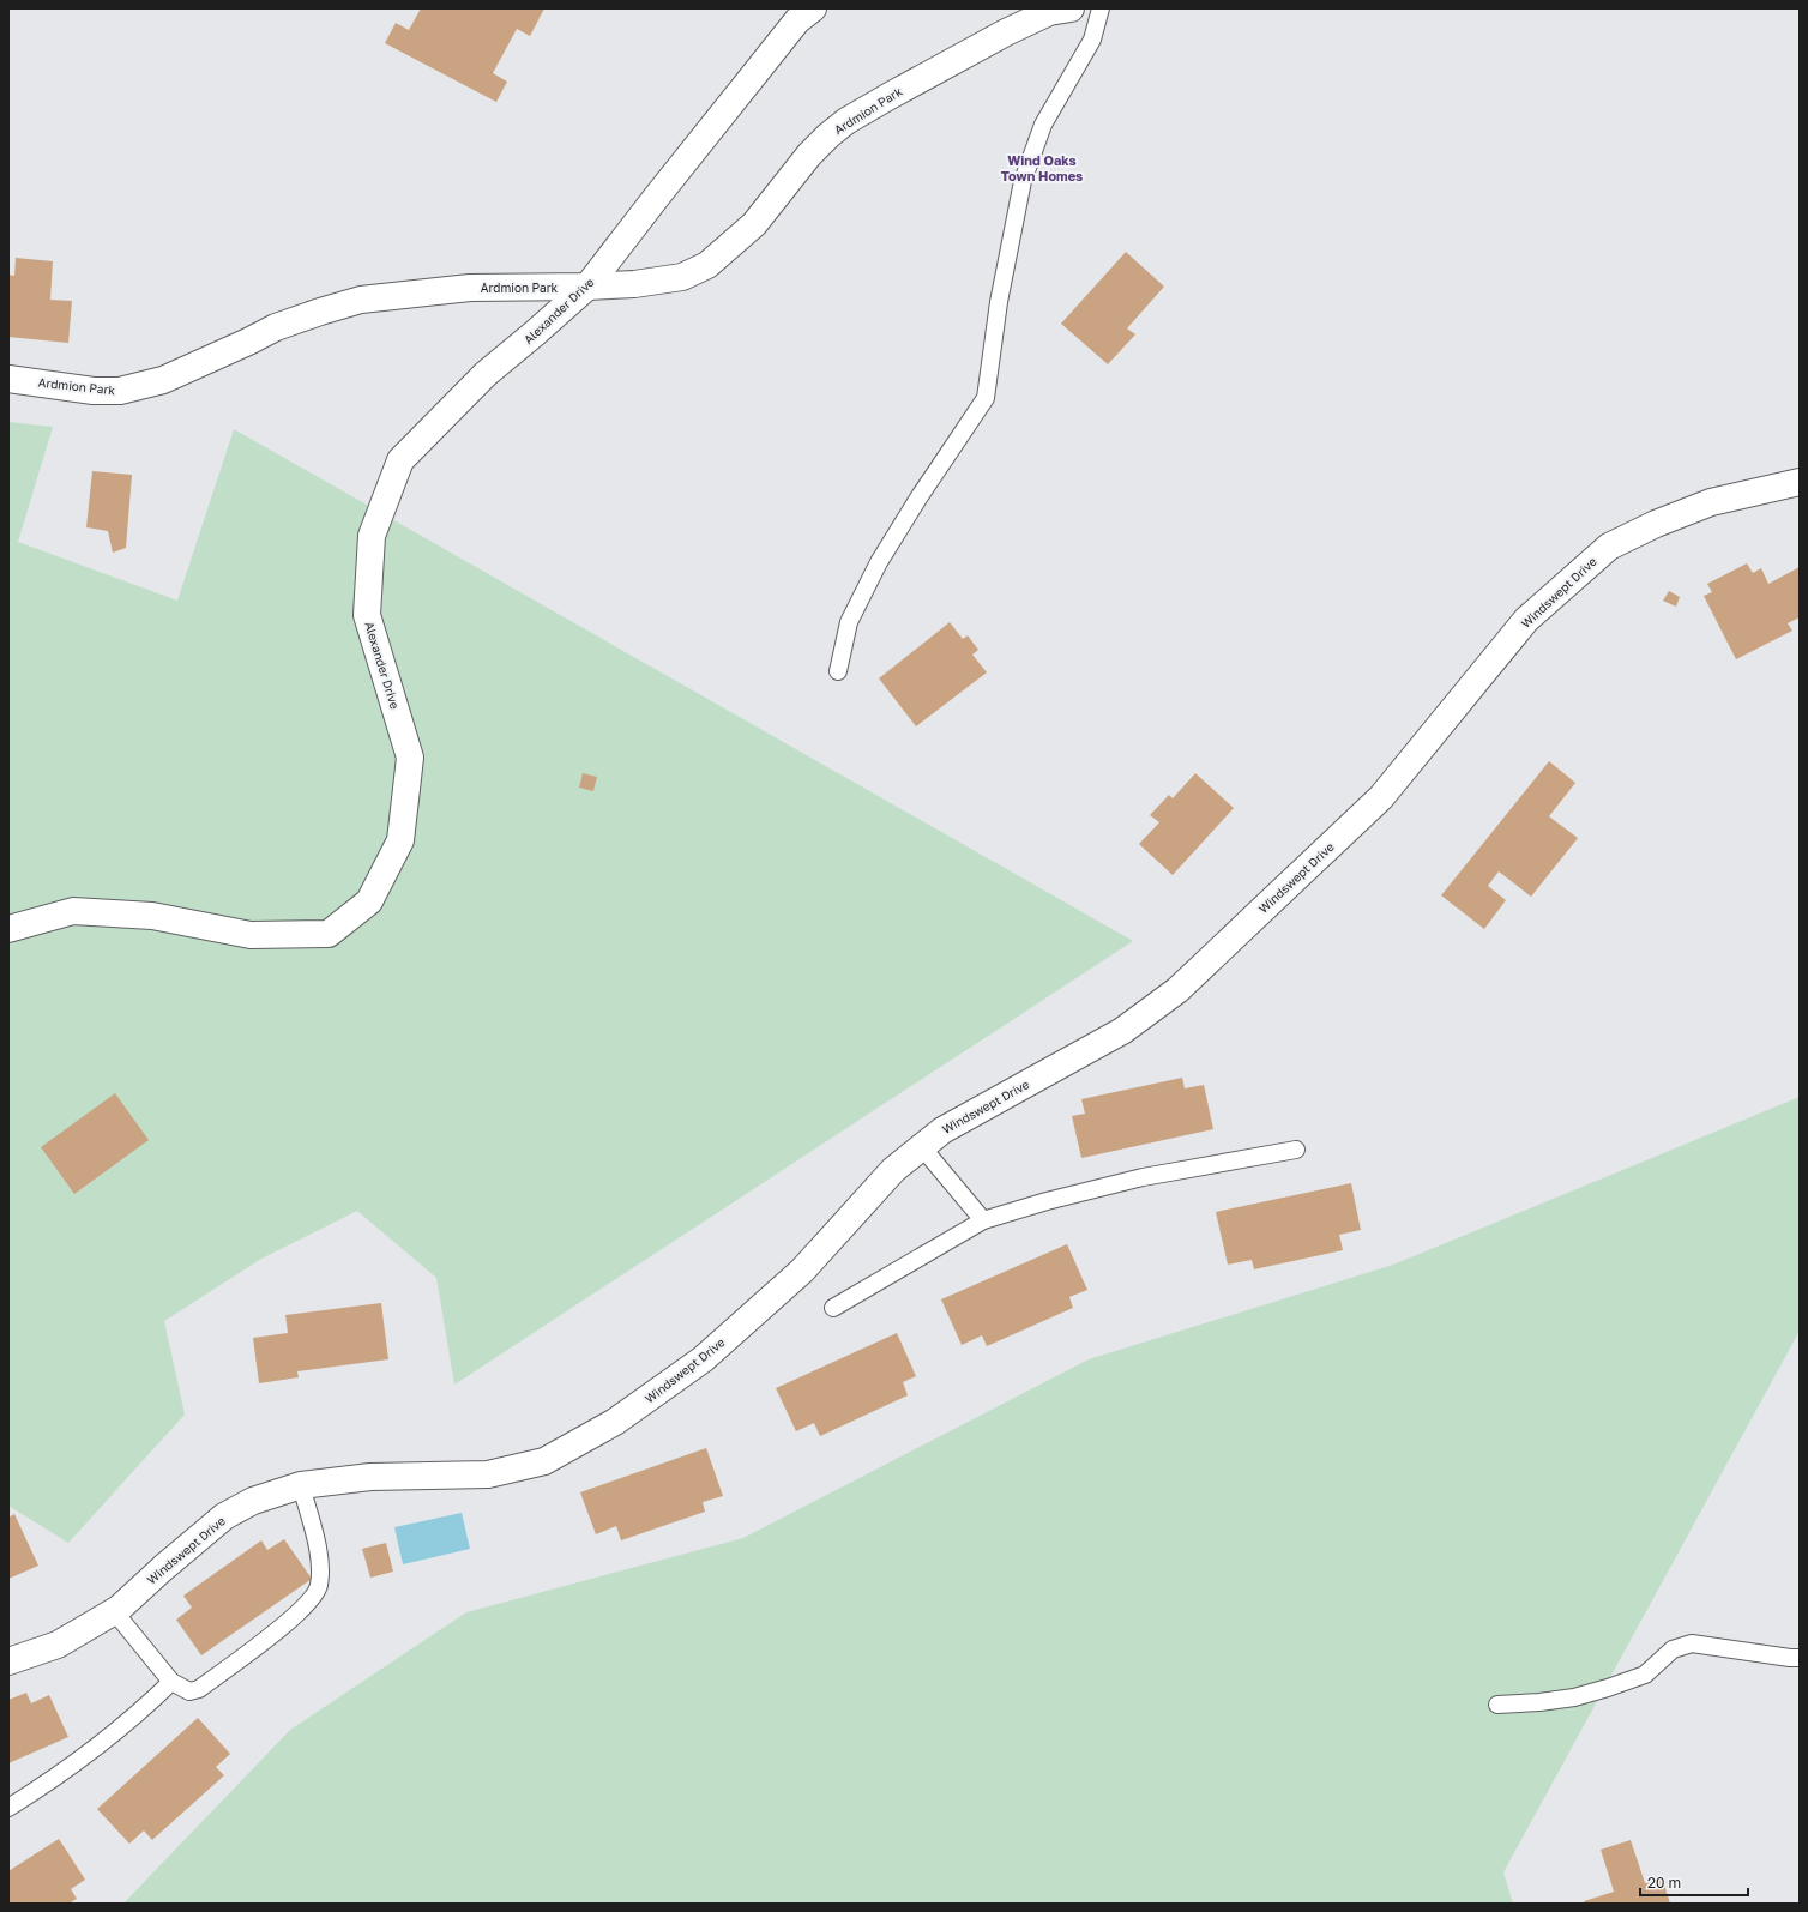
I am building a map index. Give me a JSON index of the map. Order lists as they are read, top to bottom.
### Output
{
  "streets": {
    "street": ["Ardmion Park", "Alexander Drive", "Windswept Drive"]
  },
  "crossings": [
    ["Ardmion Park", "Alexander Drive"]
  ],
  "districts": ["Wind Oaks Town Homes"],
  "scale_bar": "20 m"
}
